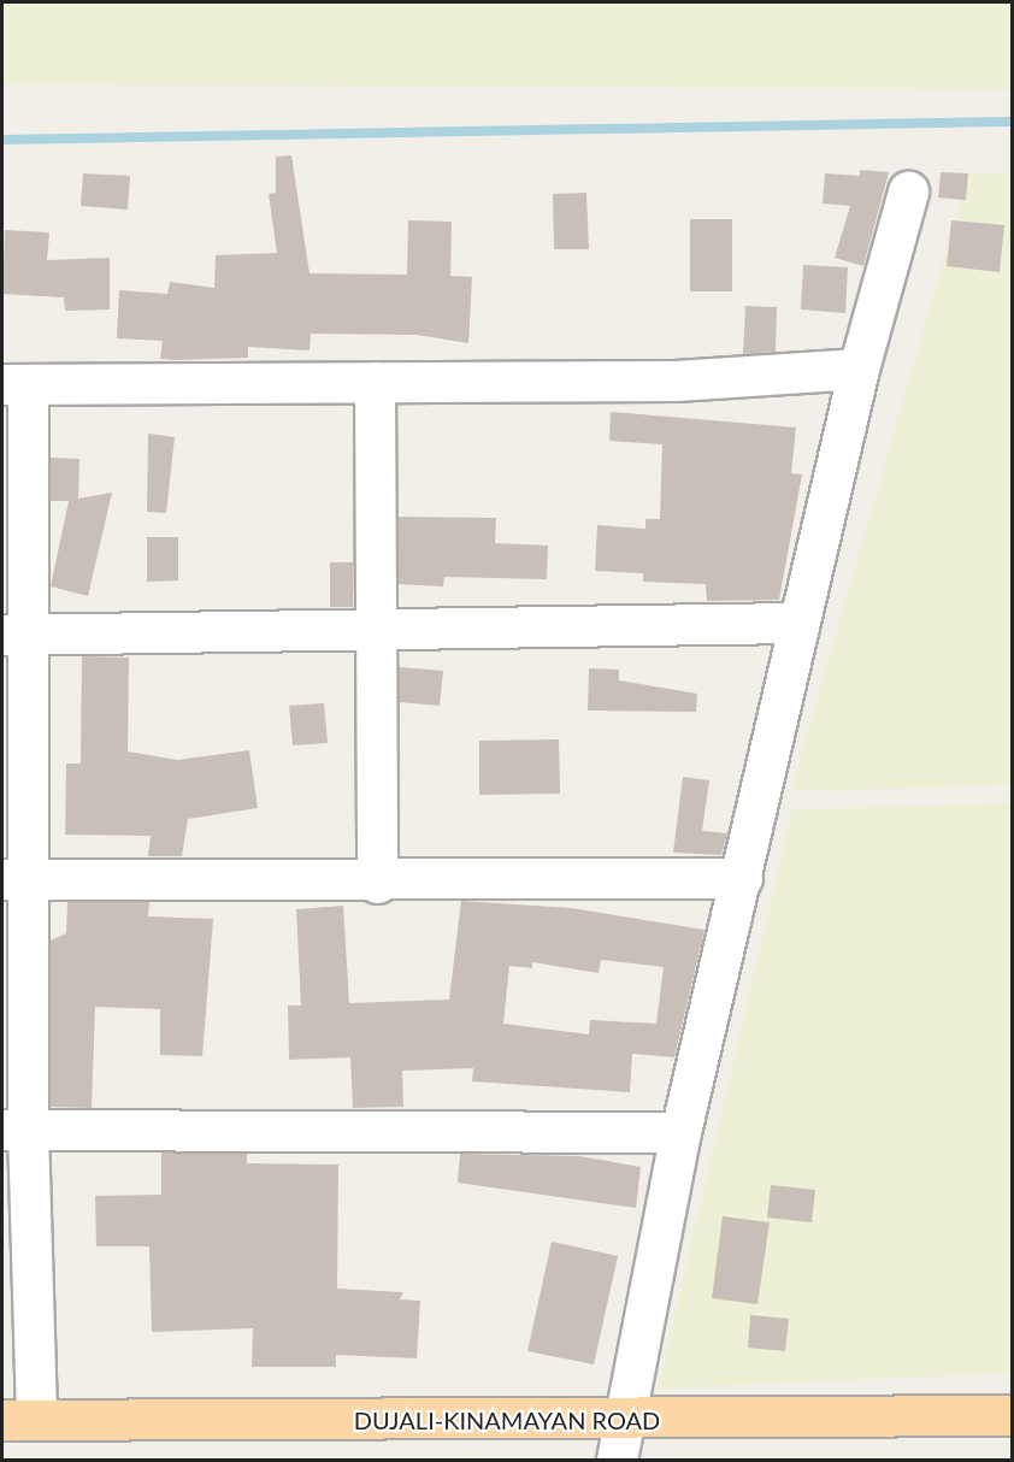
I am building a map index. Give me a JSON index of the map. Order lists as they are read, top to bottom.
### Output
{
  "streets": {
    "main road": ["DUJALI-KINAMAYAN ROAD"]
  }
}
